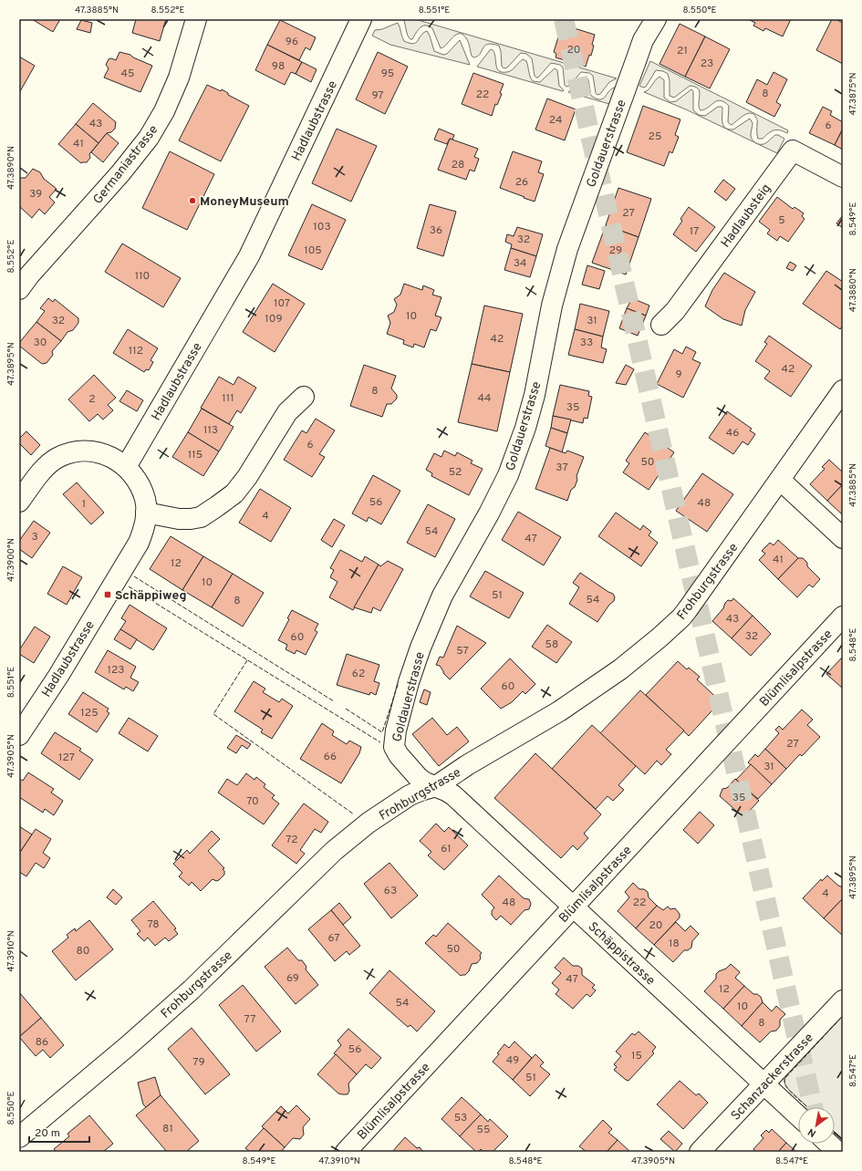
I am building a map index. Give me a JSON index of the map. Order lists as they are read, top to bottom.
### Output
{
  "streets": {
    "street": [
      "Hadlaubstrasse",
      "Goldauerstrasse",
      "Germaniastrasse",
      "Hadlaubsteig",
      "Frohburgstrasse",
      "Blümlisalpstrasse",
      "Schäppistrasse",
      "Schanzackerstrasse"
    ]
  },
  "crossings": [
    ["Goldauerstrasse", "Frohburgstrasse"],
    ["Goldauerstrasse", "Schäppistrasse"],
    ["Frohburgstrasse", "Schäppistrasse"],
    ["Blümlisalpstrasse", "Schäppistrasse"],
    ["Schäppistrasse", "Schanzackerstrasse"]
  ],
  "places": {
    "other": ["MoneyMuseum"],
    "transit": ["Schäppiweg"]
  },
  "house_numbers": [
    "96",
    "20",
    "21",
    "23",
    "98",
    "45",
    "95",
    "8",
    "22",
    "97",
    "24",
    "43",
    "6",
    "25",
    "41",
    "28",
    "26",
    "39",
    "27",
    "5",
    "103",
    "36",
    "17",
    "32",
    "105",
    "29",
    "34",
    "110",
    "107",
    "10",
    "109",
    "32",
    "31",
    "42",
    "30",
    "33",
    "112",
    "42",
    "9",
    "8",
    "111",
    "44",
    "2",
    "35",
    "113",
    "46",
    "6",
    "115",
    "50",
    "37",
    "52",
    "56",
    "48",
    "1",
    "4",
    "54",
    "3",
    "47",
    "41",
    "12",
    "10",
    "51",
    "54",
    "8",
    "43",
    "32",
    "60",
    "58",
    "57",
    "123",
    "62",
    "60",
    "125",
    "27",
    "66",
    "127",
    "31",
    "35",
    "70",
    "72",
    "61",
    "63",
    "4",
    "48",
    "22",
    "78",
    "20",
    "67",
    "18",
    "50",
    "80",
    "69",
    "47",
    "12",
    "54",
    "10",
    "77",
    "8",
    "86",
    "56",
    "15",
    "49",
    "79",
    "51",
    "53",
    "81",
    "55"
  ],
  "scale_bar": "20 m",
  "north": "bottom left",
  "coordinates": [
    "47.3885°N",
    "8.552°E",
    "8.551°E",
    "8.550°E",
    "47.3875°N",
    "47.3890°N",
    "8.549°E",
    "47.3880°N",
    "47.3895°N",
    "47.3900°N",
    "8.548°E",
    "47.3905°N",
    "47.3910°N",
    "8.547°E"
  ]
}
